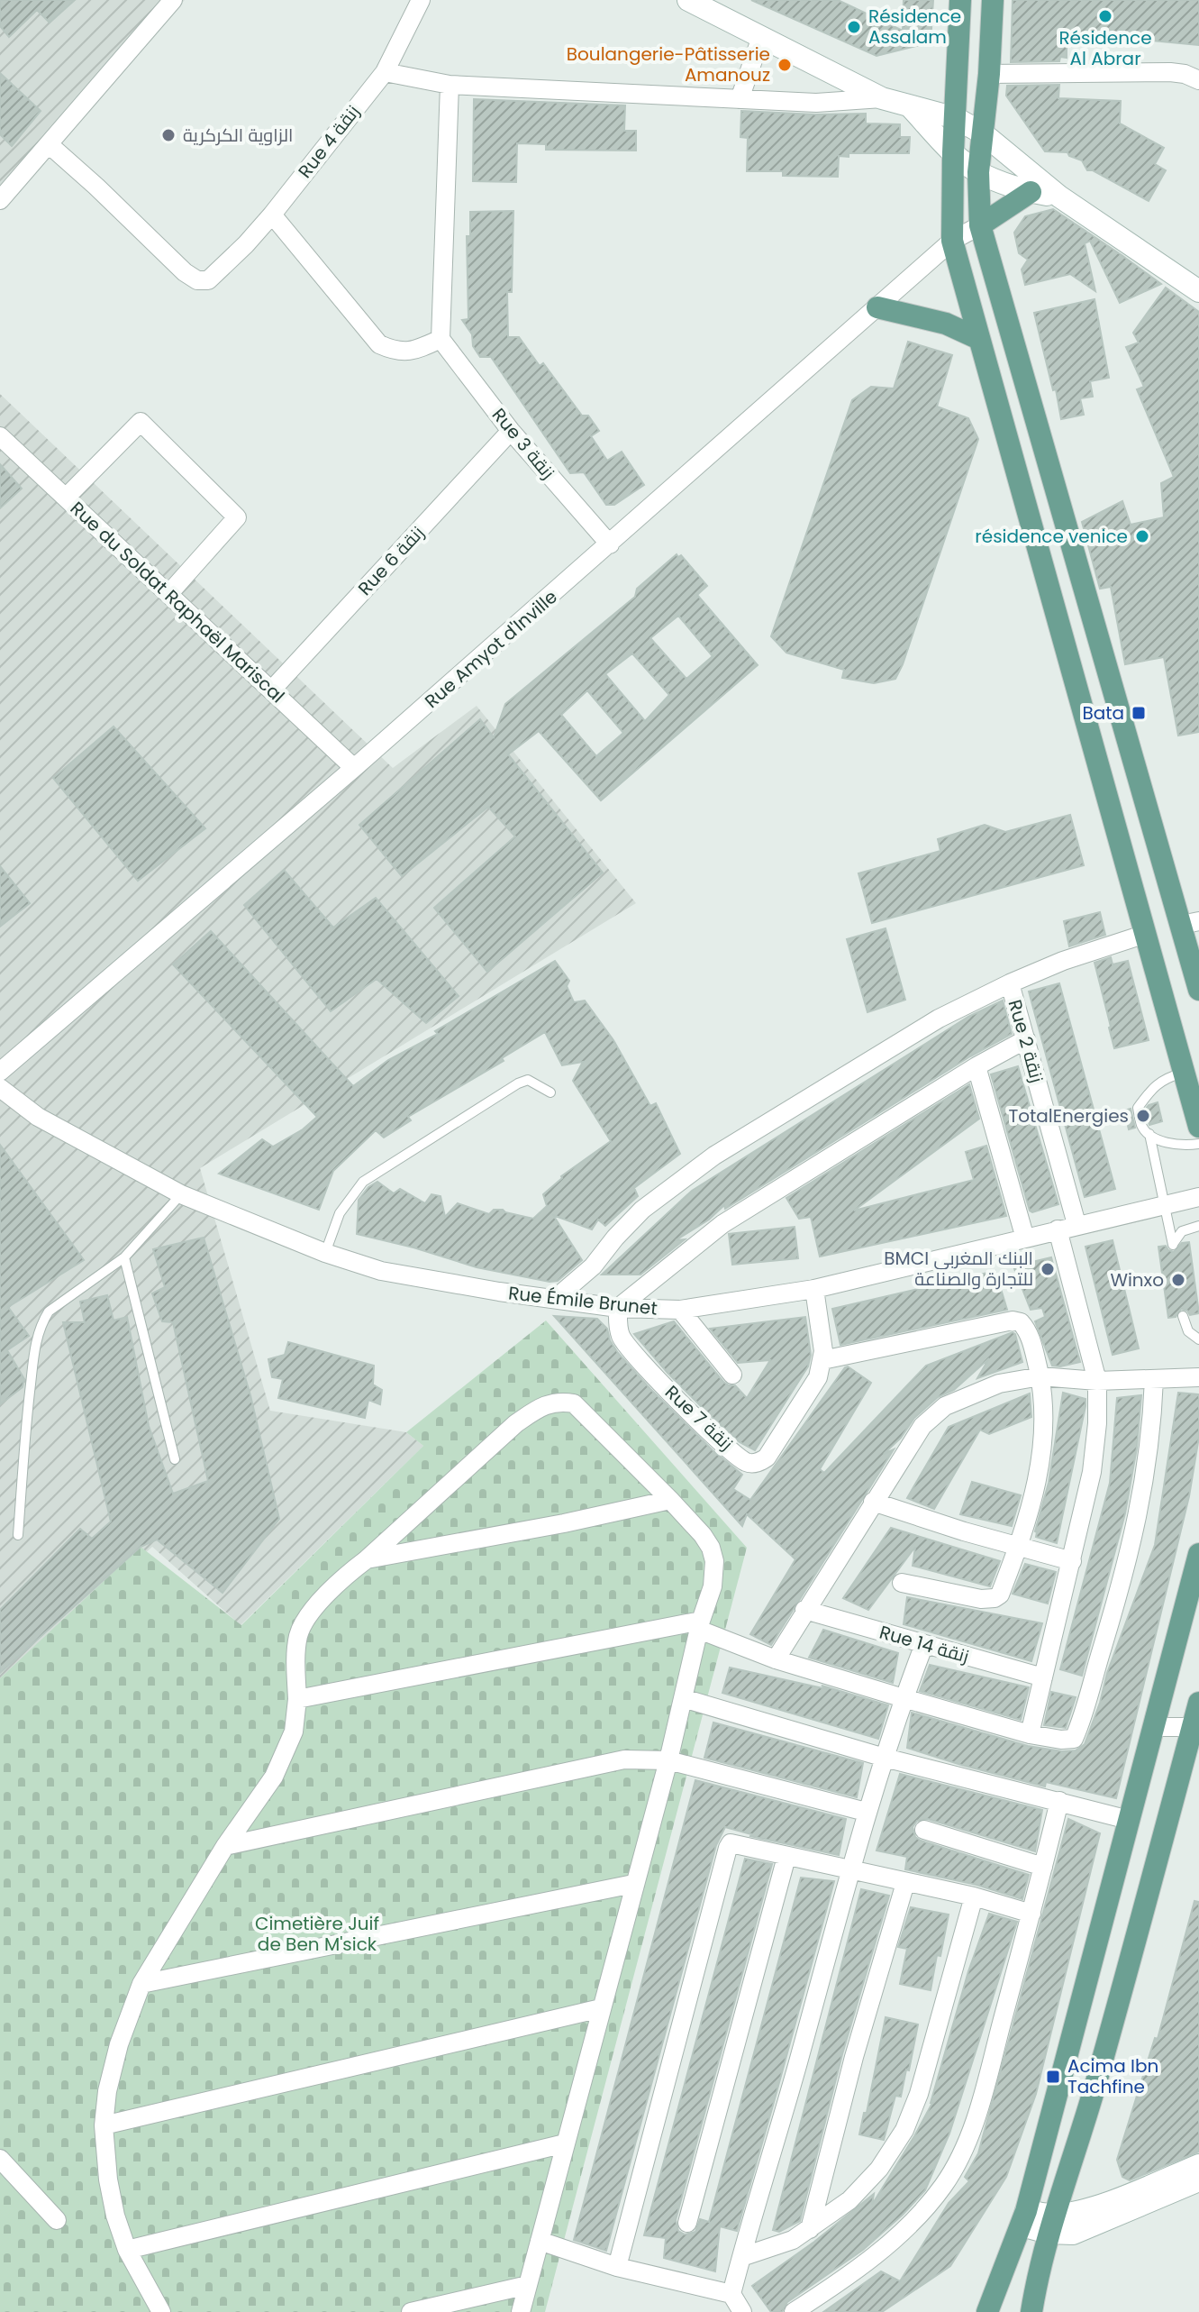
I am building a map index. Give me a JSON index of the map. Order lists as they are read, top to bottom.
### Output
{
  "streets": {
    "street": [
      "Rue 4 زنقة",
      "Rue 3 زنقة",
      "Rue 6 زنقة",
      "Rue du Soldat Raphaël Mariscal",
      "Rue Amyot d'Inville",
      "Rue 2 زنقة",
      "Rue Émile Brunet",
      "Rue 7 زنقة",
      "Rue 14 زنقة"
    ]
  },
  "crossings": [
    ["Rue 3 زنقة", "Rue 6 زنقة"],
    ["Rue 3 زنقة", "Rue Amyot d'Inville"],
    ["Rue 6 زنقة", "Rue du Soldat Raphaël Mariscal"],
    ["Rue du Soldat Raphaël Mariscal", "Rue Amyot d'Inville"],
    ["Rue 2 زنقة", "Rue Émile Brunet"],
    ["Rue Émile Brunet", "Rue 7 زنقة"]
  ],
  "parks": ["Cimetière Juif de Ben M'sick"],
  "places": {
    "other": [
      "Résidence Al Abrar",
      "Résidence Assalam",
      "Boulangerie-Pâtisserie Amanouz",
      "الزاوية الكركرية",
      "résidence venice",
      "TotalEnergies",
      "BMCI البنك المغربي للتجارة والصناعة",
      "Winxo"
    ],
    "transit": ["Bata", "Acima Ibn Tachfine"]
  }
}
